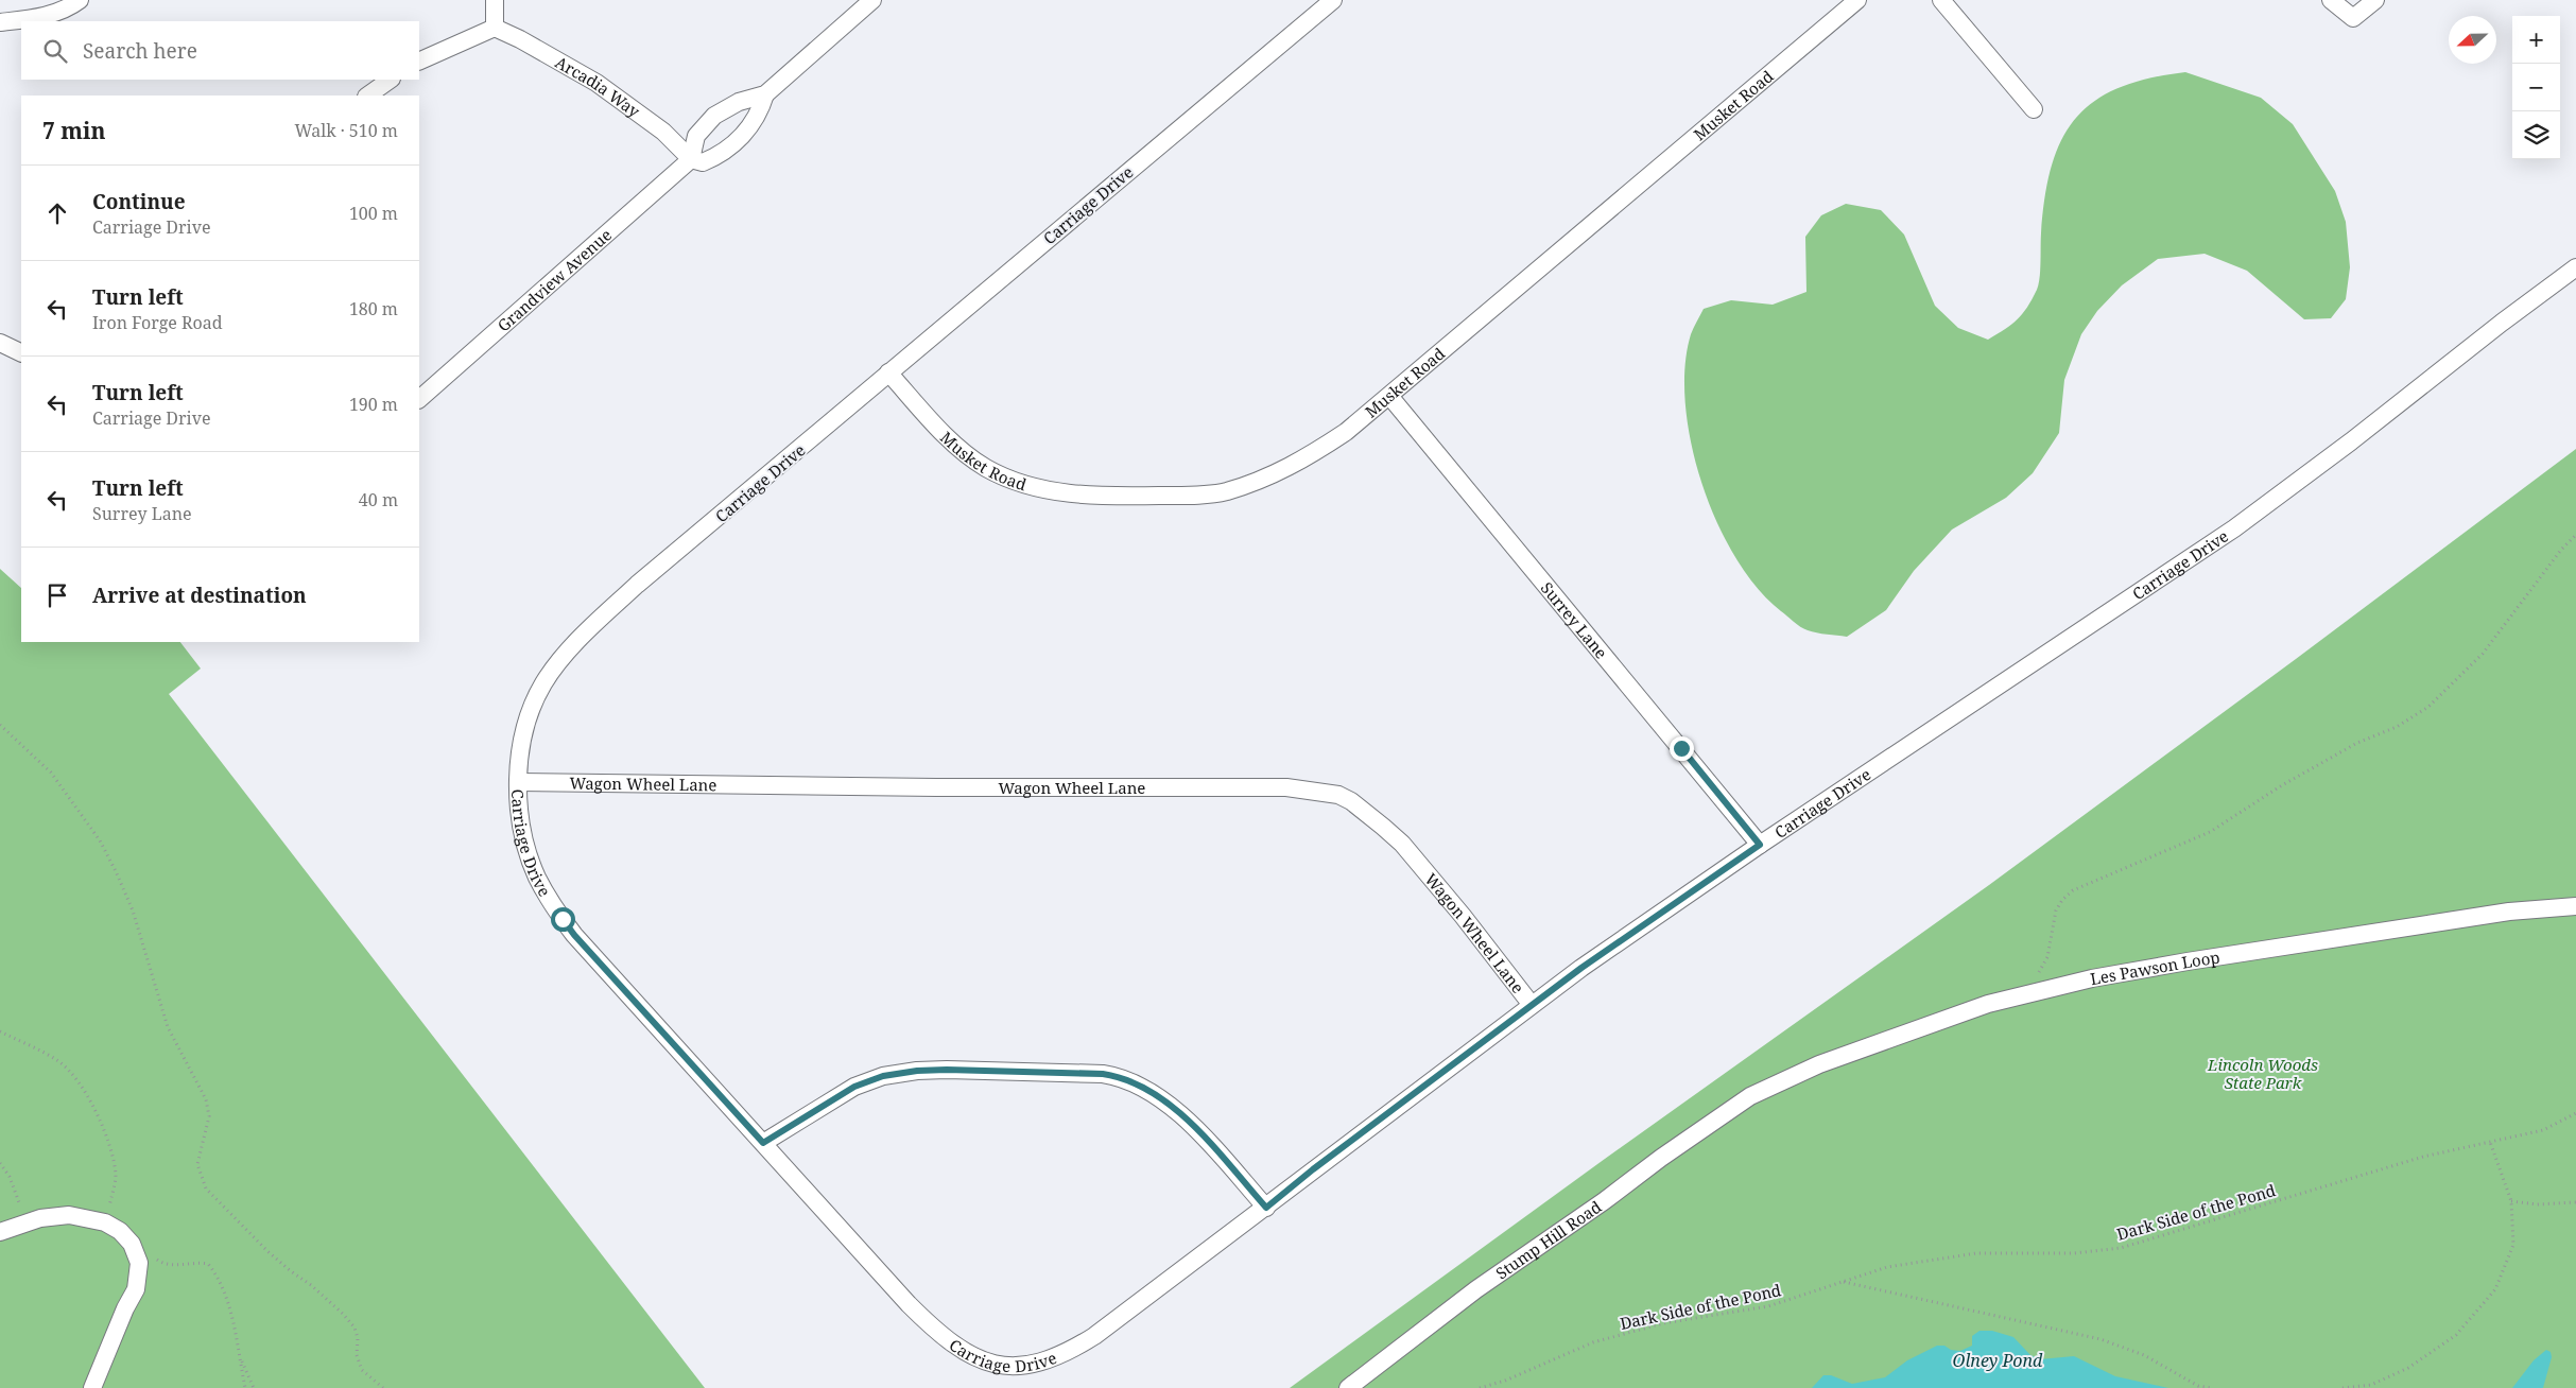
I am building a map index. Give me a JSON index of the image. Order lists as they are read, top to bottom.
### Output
{
  "streets": {
    "street": [
      "Arcadia Way",
      "Musket Road",
      "Carriage Drive",
      "Grandview Avenue",
      "Surrey Lane",
      "Wagon Wheel Lane",
      "Les Pawson Loop",
      "Stump Hill Road"
    ],
    "path": ["Dark Side of the Pond"]
  },
  "crossings": [
    ["Arcadia Way", "Grandview Avenue"],
    ["Musket Road", "Carriage Drive"],
    ["Musket Road", "Surrey Lane"],
    ["Carriage Drive", "Surrey Lane"],
    ["Carriage Drive", "Wagon Wheel Lane"],
    ["Les Pawson Loop", "Stump Hill Road"]
  ],
  "water": ["Olney Pond"],
  "parks": ["Lincoln Woods State Park"],
  "north": "left",
  "page": {
    "map_buttons": ["+", "−"],
    "search": "Search here",
    "heading": ["7 min", "Walk · 510 m"],
    "list": [
      ["Continue", "Carriage Drive", "100 m"],
      ["Turn left", "Iron Forge Road", "180 m"],
      ["Turn left", "Carriage Drive", "190 m"],
      ["Turn left", "Surrey Lane", "40 m"],
      "Arrive at destination"
    ]
  }
}
